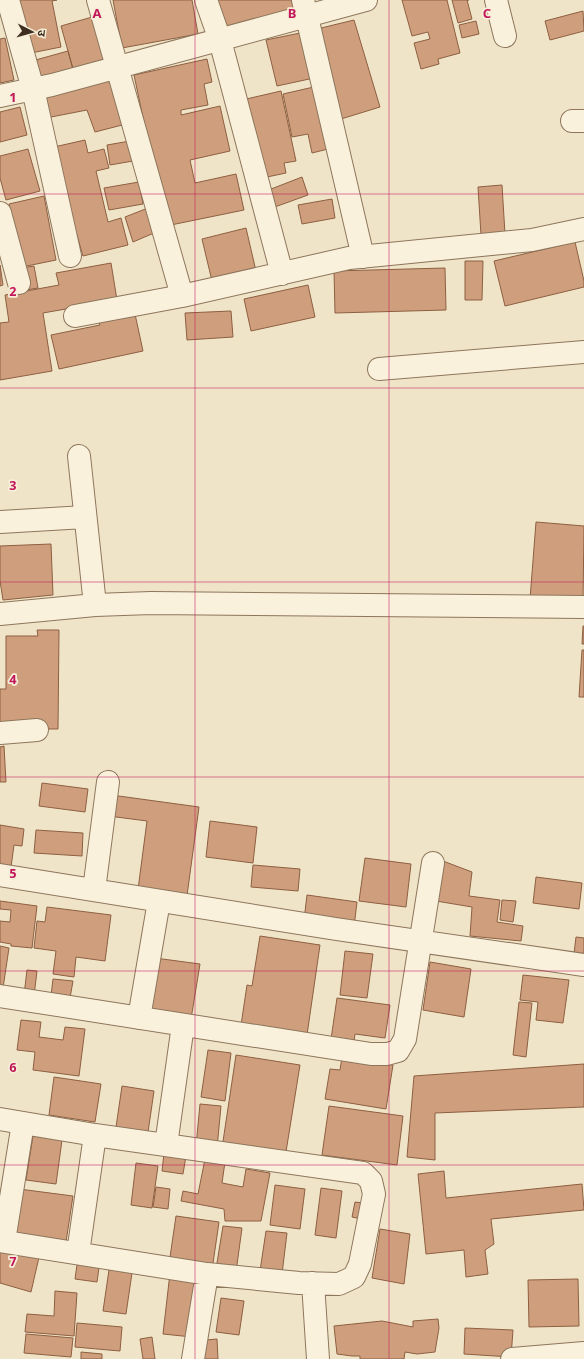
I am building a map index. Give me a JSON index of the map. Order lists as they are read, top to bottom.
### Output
{
  "north": "right",
  "grid": {
    "columns": ["A", "B", "C"],
    "rows": [
      "1",
      "2",
      "3",
      "4",
      "5",
      "6",
      "7"
    ]
  }
}
